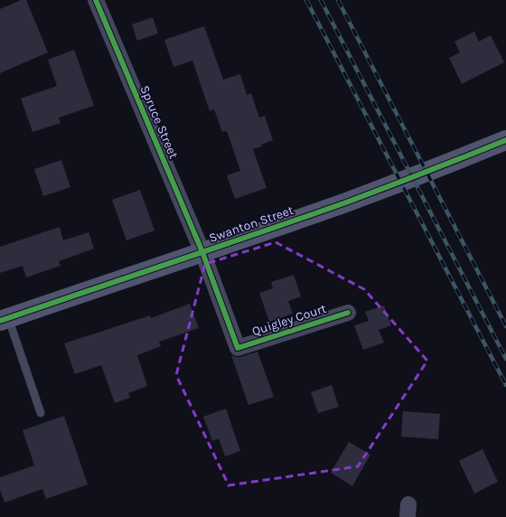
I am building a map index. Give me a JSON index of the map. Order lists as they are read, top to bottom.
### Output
{
  "streets": {
    "street": ["Spruce Street", "Swanton Street", "Quigley Court"]
  },
  "crossings": [
    ["Spruce Street", "Swanton Street"],
    ["Spruce Street", "Quigley Court"]
  ]
}
